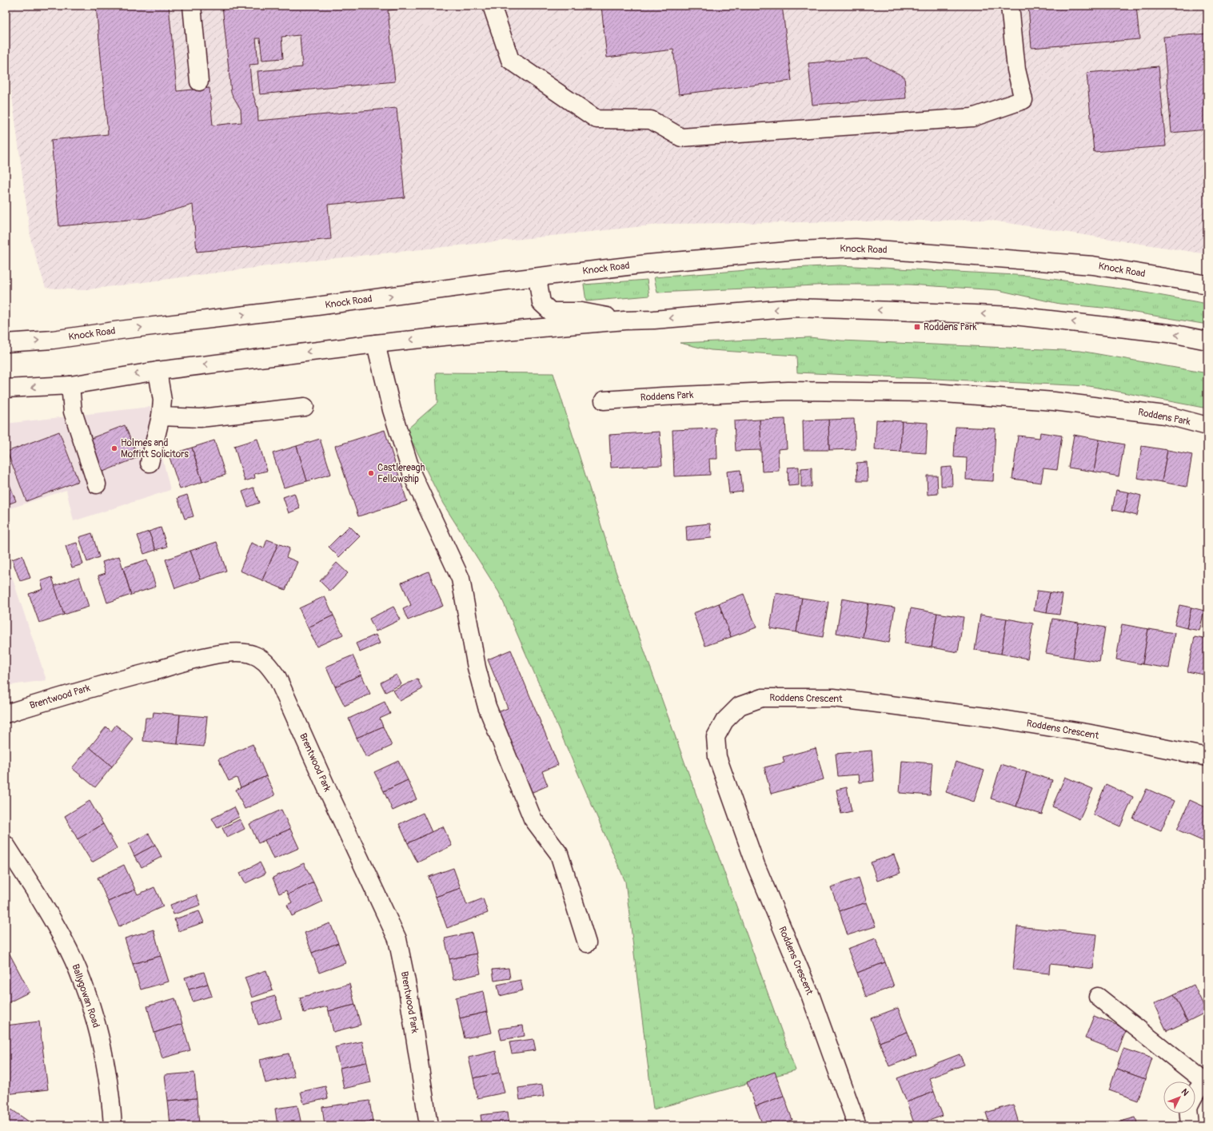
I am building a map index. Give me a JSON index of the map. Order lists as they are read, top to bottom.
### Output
{
  "streets": {
    "main road": [
      "Knock Road",
      "Roddens Park",
      "Brentwood Park",
      "Roddens Crescent",
      "Ballygowan Road"
    ]
  },
  "places": {
    "transit": ["Roddens Park"],
    "other": ["Holmes and Moffitt Solicitors", "Castlereagh Fellowship"]
  },
  "north": "top right"
}
